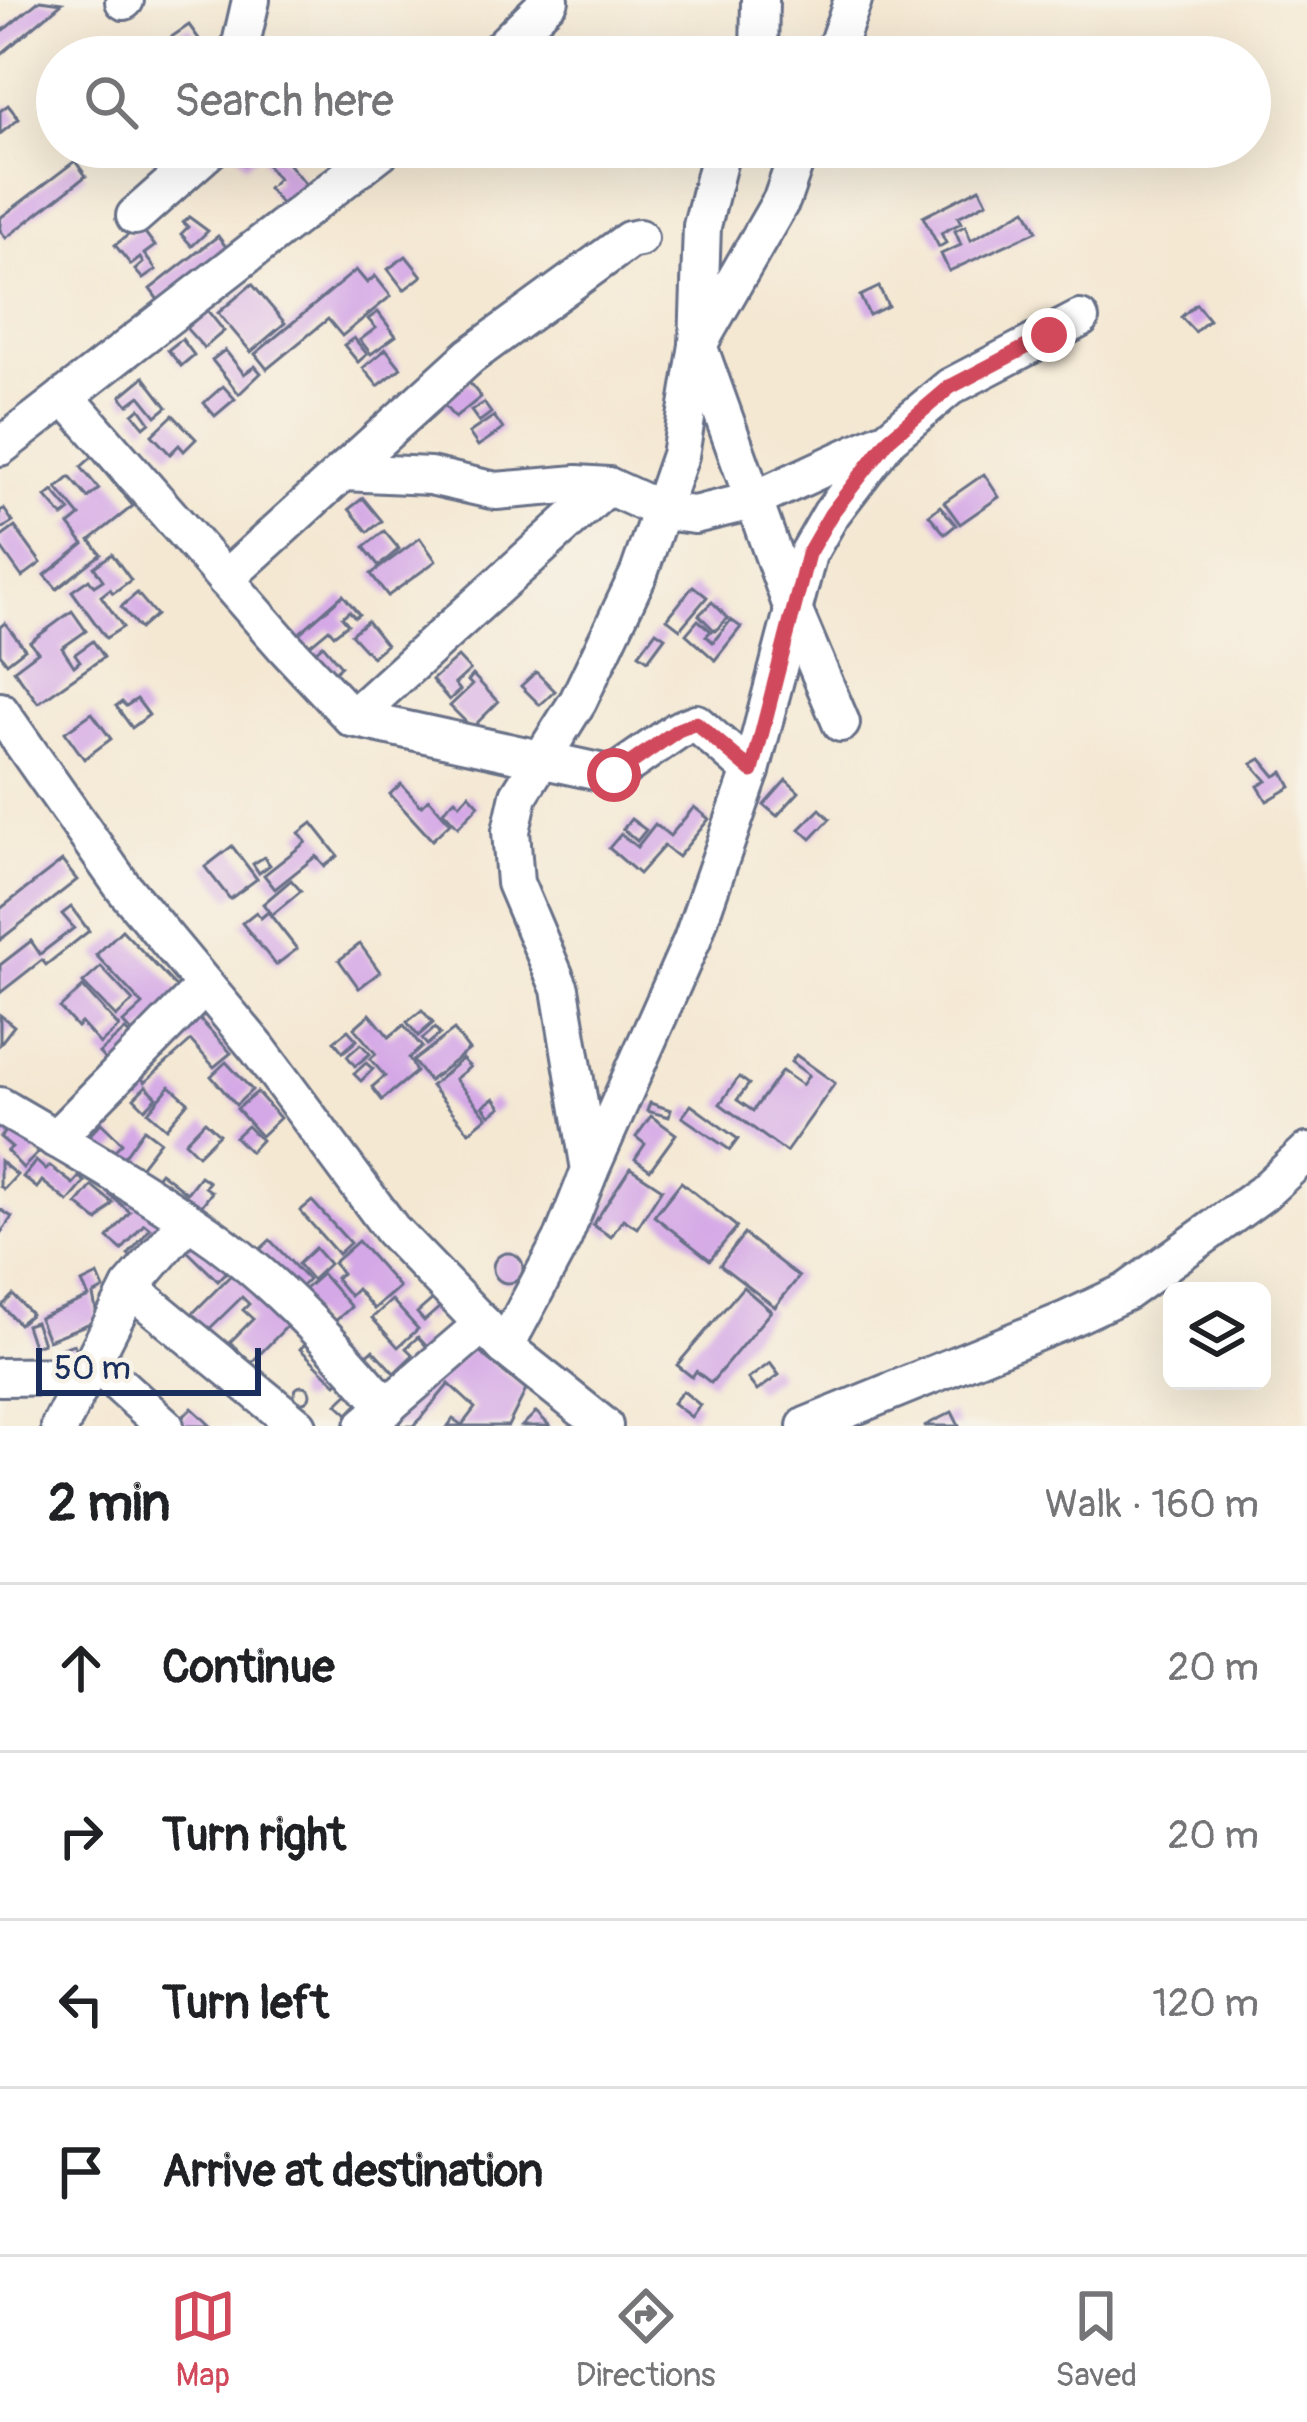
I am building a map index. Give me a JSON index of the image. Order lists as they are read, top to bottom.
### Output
{
  "scale_bar": "50 m",
  "page": {
    "search": "Search here",
    "scale": "50 m",
    "heading": ["2 min", "Walk · 160 m"],
    "list": [
      ["Continue", "20 m"],
      ["Turn right", "20 m"],
      ["Turn left", "120 m"],
      "Arrive at destination"
    ],
    "nav": ["Map", "Directions", "Saved"]
  }
}
